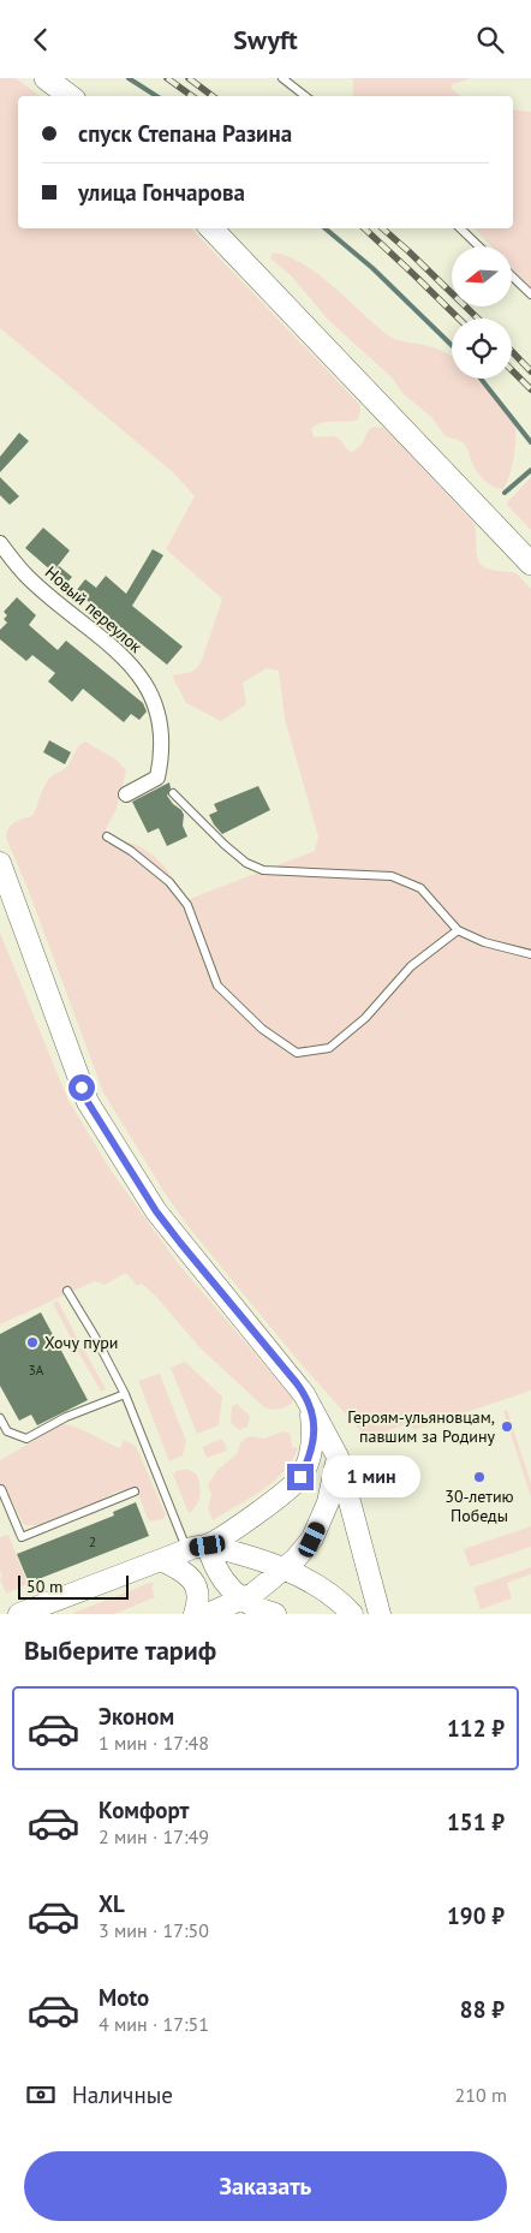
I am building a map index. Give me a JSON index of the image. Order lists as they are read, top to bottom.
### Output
{
  "streets": {
    "street": ["Новый переулок"]
  },
  "places": ["Хочу пури", "Героям-ульяновцам, павшим за Родину", "30-летию Победы"],
  "house_numbers": ["3А", "2"],
  "scale_bar": "50 m",
  "north": "left",
  "page": {
    "header": "Swyft",
    "banner": ["спуск Степана Разина", "улица Гончарова"],
    "bubble": "1 мин",
    "scale": "50 m",
    "heading": "Выберите тариф",
    "list": [
      {
        "name": "Эконом",
        "note": "1 мин · 17:48",
        "value": "112 ₽"
      },
      {
        "name": "Комфорт",
        "note": "2 мин · 17:49",
        "value": "151 ₽"
      },
      {
        "name": "XL",
        "note": "3 мин · 17:50",
        "value": "190 ₽"
      },
      {
        "name": "Moto",
        "note": "4 мин · 17:51",
        "value": "88 ₽"
      }
    ],
    "pay": ["Наличные", "210 m"],
    "buttons": "Заказать"
  }
}
